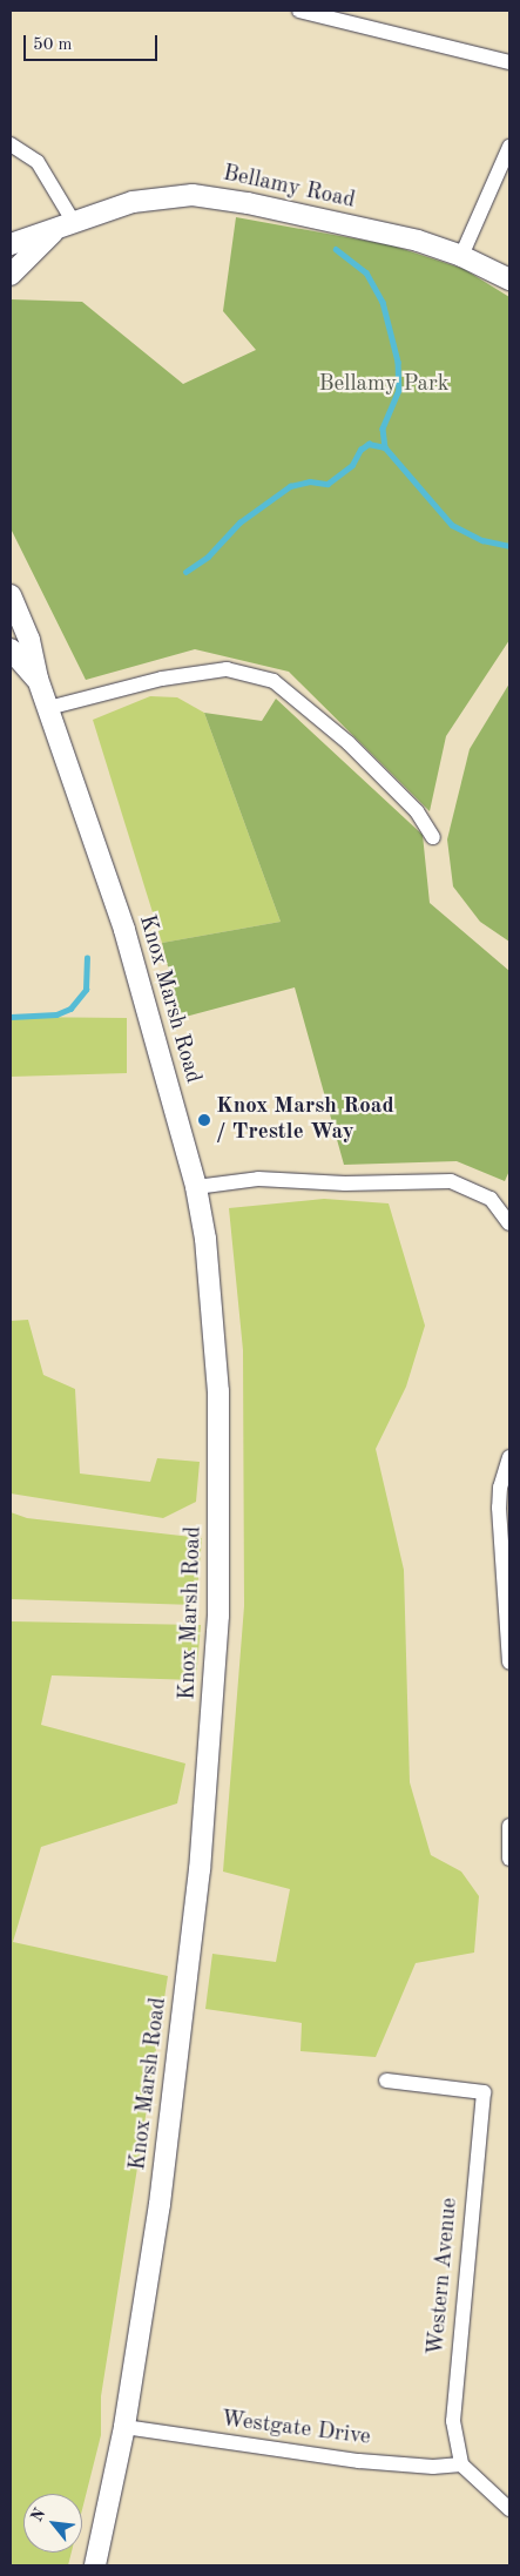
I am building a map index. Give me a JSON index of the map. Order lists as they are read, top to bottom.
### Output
{
  "streets": {
    "main road": ["Bellamy Road", "Knox Marsh Road"],
    "street": ["Western Avenue", "Westgate Drive"]
  },
  "crossings": [
    ["Knox Marsh Road", "Westgate Drive"],
    ["Western Avenue", "Westgate Drive"]
  ],
  "parks": ["Bellamy Park"],
  "places": ["Knox Marsh Road / Trestle Way"],
  "scale_bar": "50 m",
  "north": "top left"
}
